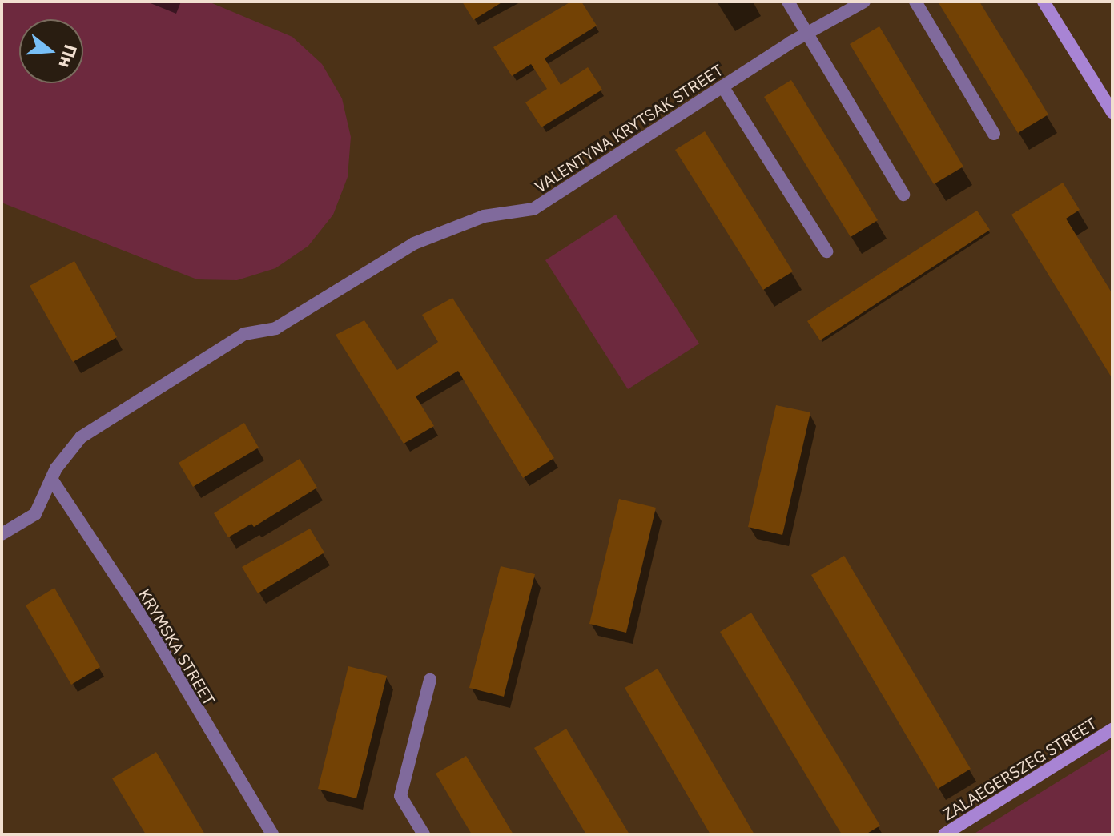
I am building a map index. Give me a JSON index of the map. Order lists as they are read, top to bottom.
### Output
{
  "streets": {
    "main road": ["ZALAEGERSZEG STREET"],
    "street": ["VALENTYNA KRYTSAK STREET", "KRYMSKA STREET"]
  },
  "crossings": [
    ["VALENTYNA KRYTSAK STREET", "KRYMSKA STREET"]
  ],
  "north": "right"
}
